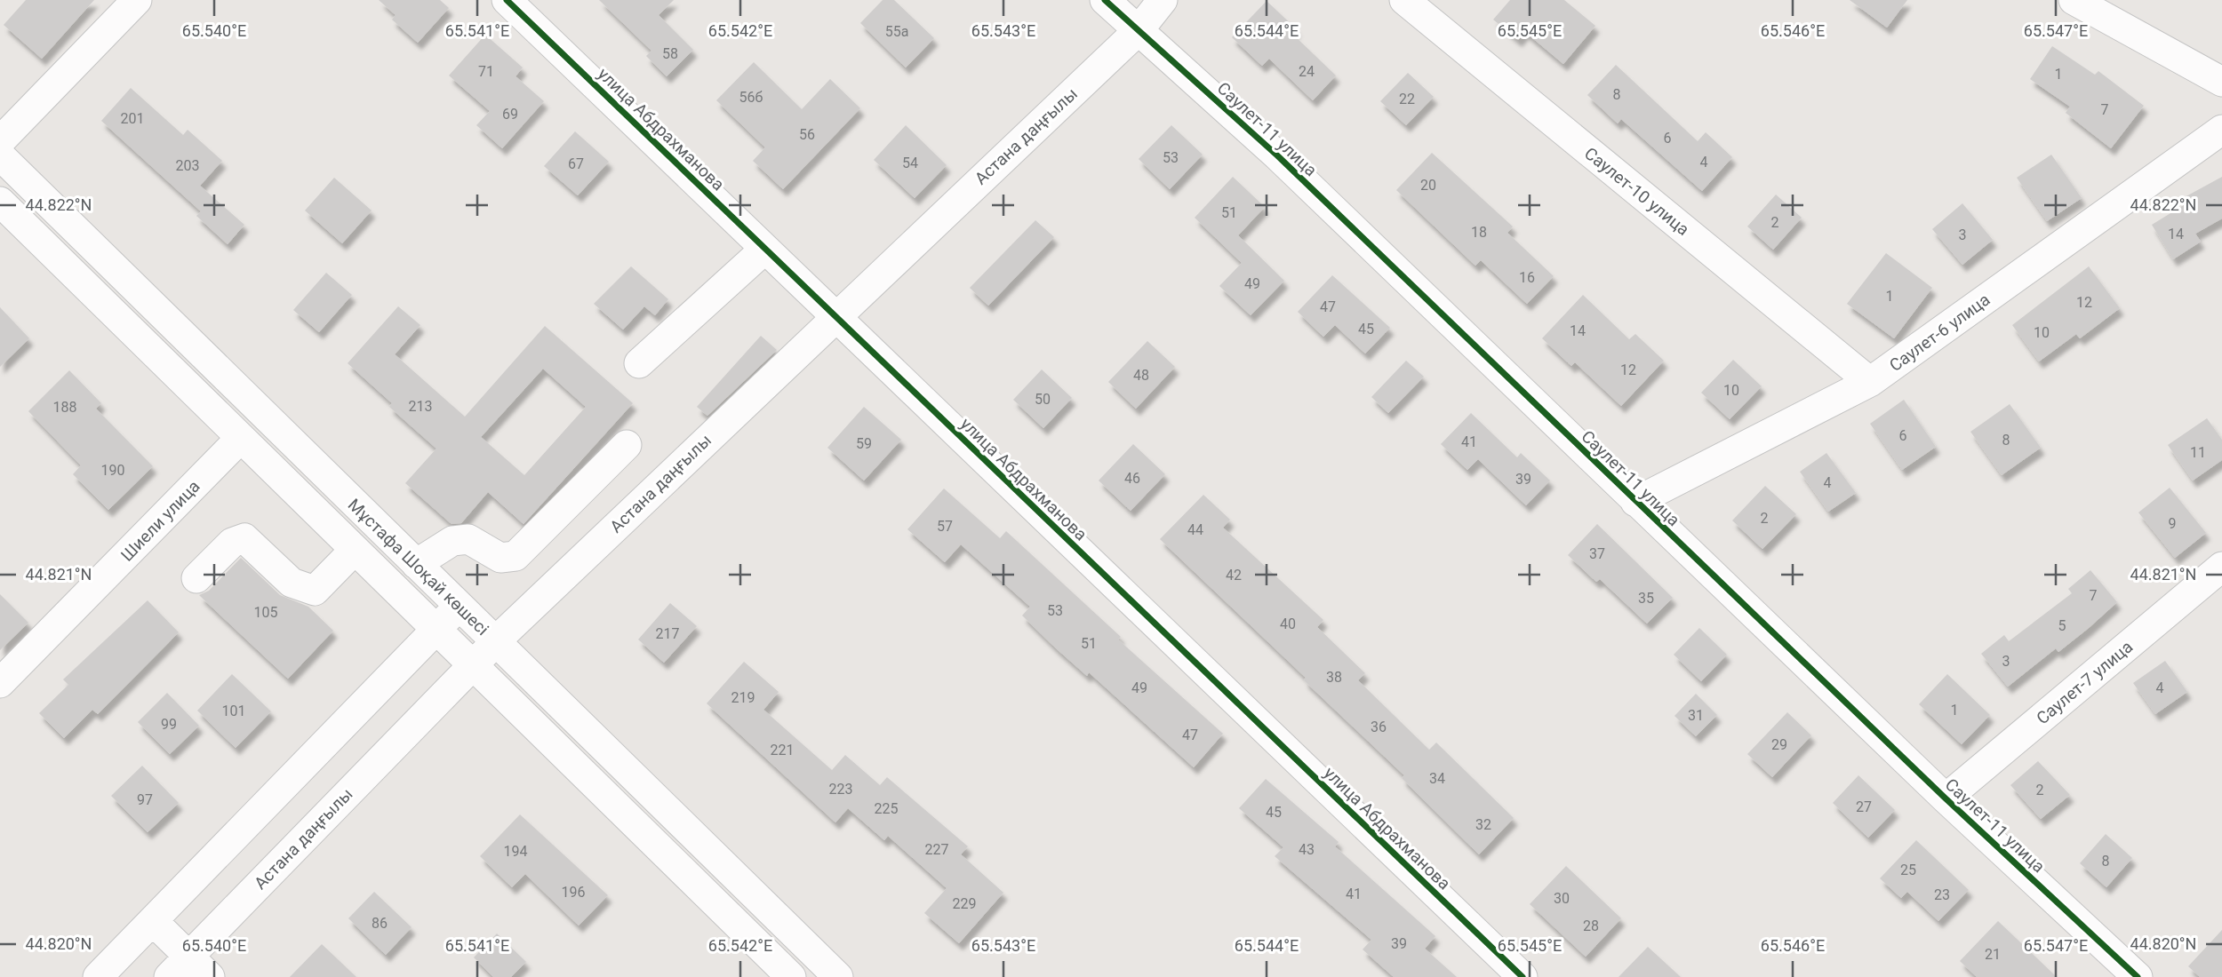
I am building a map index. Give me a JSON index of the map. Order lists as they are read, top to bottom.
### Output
{
  "streets": {
    "street": [
      "улица Абдрахманова",
      "Саулет-11 улица",
      "Астана даңғылы",
      "Саулет-10 улица",
      "Саулет-6 улица",
      "Шиели улица",
      "Мұстафа Шоқай көшесі",
      "Саулет-7 улица"
    ]
  },
  "crossings": [
    ["улица Абдрахманова", "Астана даңғылы"],
    ["Саулет-11 улица", "Астана даңғылы"],
    ["Саулет-11 улица", "Саулет-6 улица"],
    ["Саулет-11 улица", "Саулет-7 улица"],
    ["Астана даңғылы", "Мұстафа Шоқай көшесі"],
    ["Саулет-10 улица", "Саулет-6 улица"],
    ["Шиели улица", "Мұстафа Шоқай көшесі"]
  ],
  "house_numbers": [
    "55а",
    "58",
    "71",
    "24",
    "1",
    "8",
    "56б",
    "22",
    "7",
    "69",
    "201",
    "56",
    "6",
    "53",
    "4",
    "54",
    "67",
    "203",
    "20",
    "51",
    "2",
    "18",
    "14",
    "3",
    "16",
    "49",
    "1",
    "12",
    "47",
    "45",
    "14",
    "10",
    "12",
    "48",
    "10",
    "50",
    "213",
    "188",
    "6",
    "8",
    "41",
    "59",
    "11",
    "190",
    "46",
    "39",
    "4",
    "2",
    "9",
    "57",
    "44",
    "37",
    "42",
    "7",
    "35",
    "53",
    "105",
    "40",
    "5",
    "217",
    "51",
    "3",
    "38",
    "49",
    "4",
    "219",
    "1",
    "101",
    "31",
    "99",
    "36",
    "47",
    "29",
    "221",
    "34",
    "223",
    "2",
    "97",
    "27",
    "225",
    "45",
    "32",
    "227",
    "43",
    "194",
    "8",
    "25",
    "196",
    "41",
    "23",
    "30",
    "229",
    "86",
    "28",
    "39",
    "21"
  ],
  "coordinates": [
    "65.540°E",
    "65.541°E",
    "65.542°E",
    "65.543°E",
    "65.544°E",
    "65.545°E",
    "65.546°E",
    "65.547°E",
    "44.822°N",
    "44.821°N",
    "44.820°N"
  ]
}
